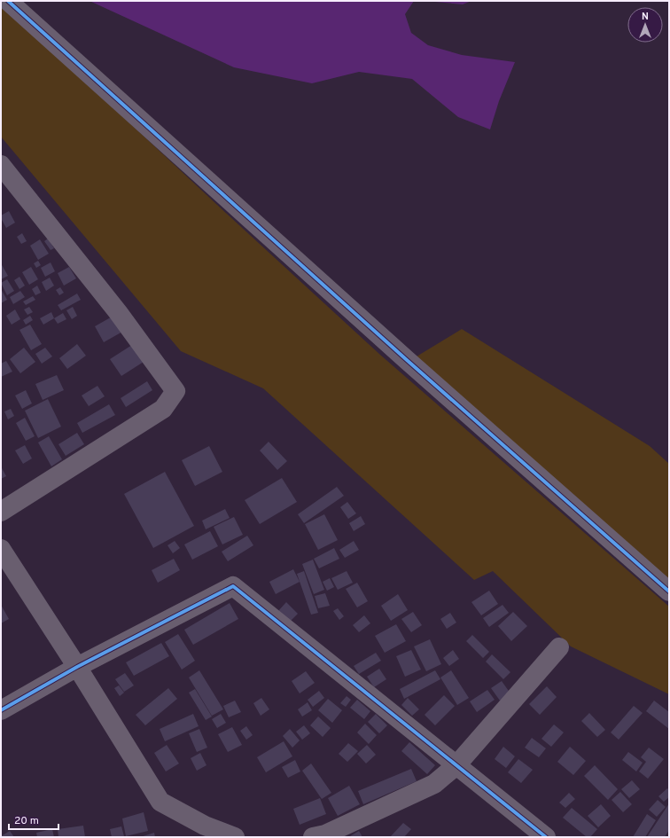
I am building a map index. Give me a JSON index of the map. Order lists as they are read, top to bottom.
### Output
{
  "scale_bar": "20 m",
  "north": "top"
}
